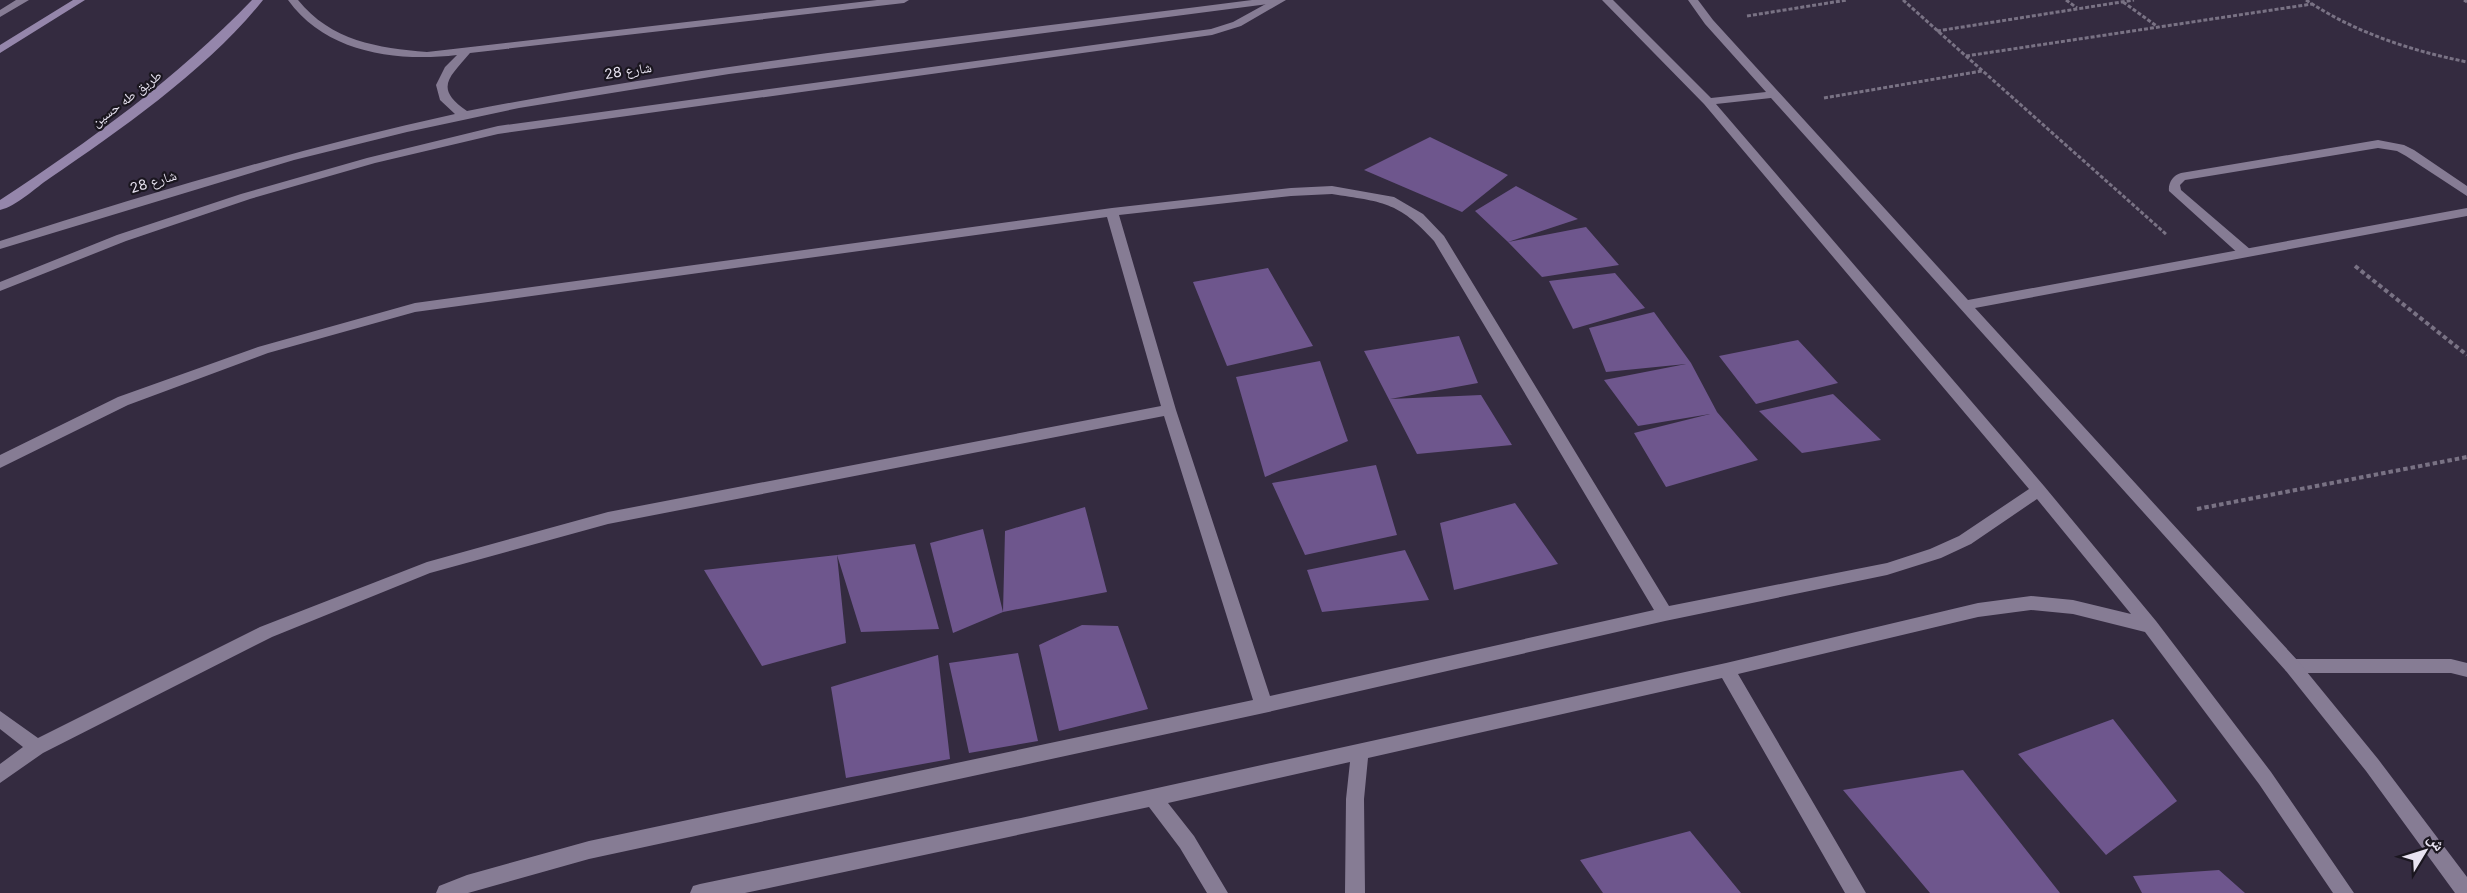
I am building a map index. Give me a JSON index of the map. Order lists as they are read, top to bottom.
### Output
{
  "streets": {
    "main road": ["طريق طه حسين"],
    "street": ["شارع 28"]
  },
  "north": "top right"
}
